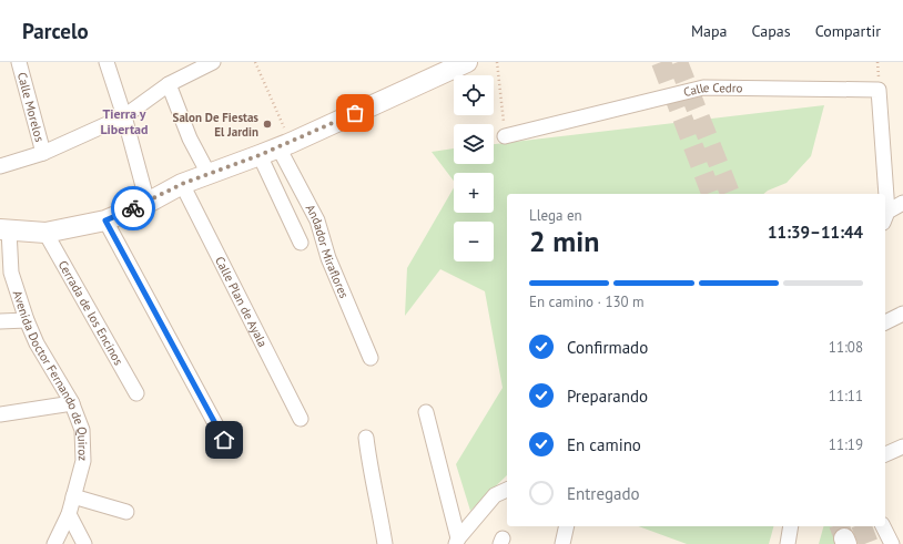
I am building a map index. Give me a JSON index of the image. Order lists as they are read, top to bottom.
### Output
{
  "streets": {
    "street": [
      "Calle Cedro",
      "Calle Morelos",
      "Andador Miraflores",
      "Calle Plan de Ayala",
      "Cerrada de los Encinos",
      "Avenida Doctor Fernando de Quiroz"
    ]
  },
  "districts": ["Tierra y Libertad"],
  "places": ["Salon De Fiestas El Jardin"],
  "page": {
    "header": "Parcelo",
    "nav": ["Mapa", "Capas", "Compartir"],
    "map_buttons": ["+", "−"],
    "heading": ["2 min", "Llega en", "11:39–11:44"],
    "bar": "En camino · 130 m",
    "list": [
      ["Confirmado", "11:08"],
      ["Preparando", "11:11"],
      ["En camino", "11:19"],
      "Entregado"
    ]
  }
}
